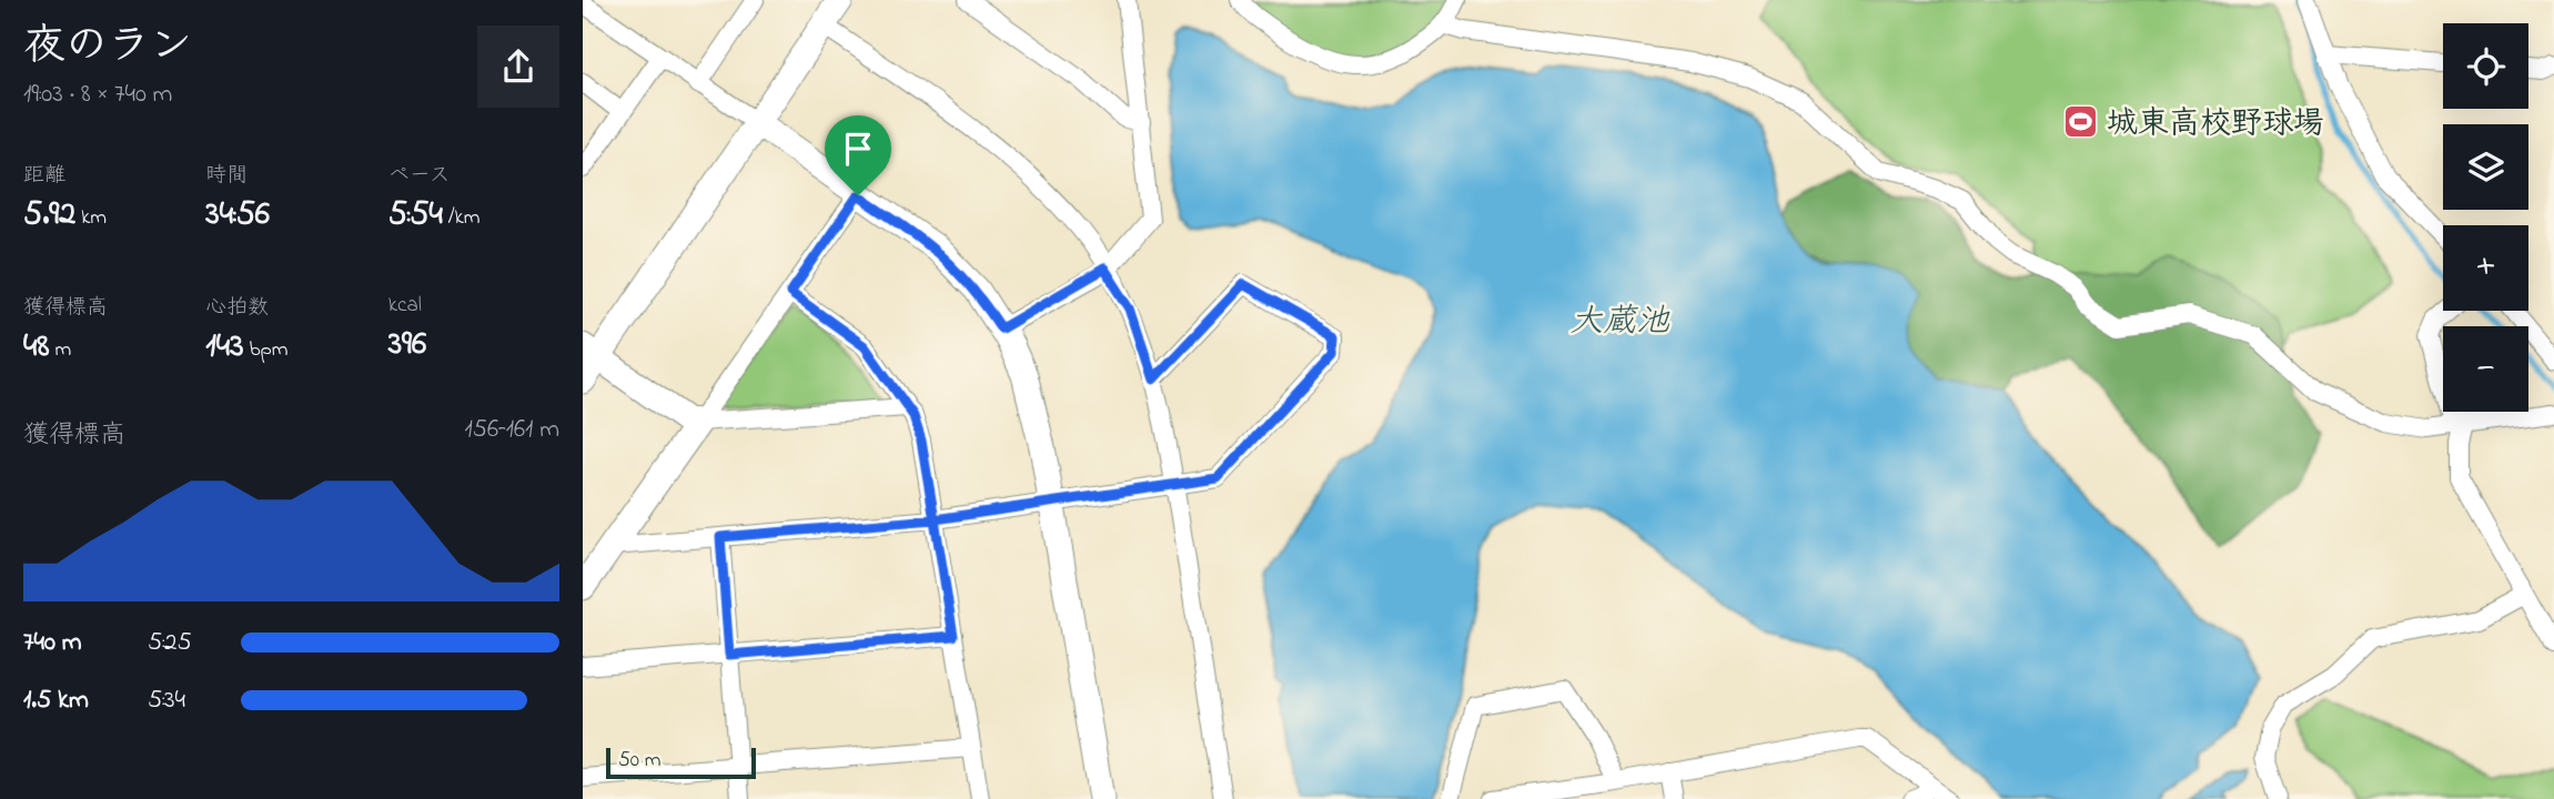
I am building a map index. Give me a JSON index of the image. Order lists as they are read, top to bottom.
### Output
{
  "water": ["大蔵池"],
  "places": {
    "sports": ["城東高校野球場"]
  },
  "scale_bar": "50 m",
  "page": {
    "heading": ["夜のラン", "19:03 · 8 × 740 m"],
    "map_buttons": ["+", "−"],
    "stats": [
      ["距離", "5.92 km"],
      ["時間", "34:56"],
      ["ペース", "5:54 /km"],
      ["獲得標高", "48 m"],
      ["心拍数", "143 bpm"],
      ["kcal", "396"]
    ],
    "chart": ["獲得標高", "156–161 m"],
    "list": [
      {
        "name": "740 m",
        "note": "5:25"
      },
      {
        "name": "1.5 km",
        "note": "5:34"
      }
    ],
    "scale": "50 m"
  }
}
